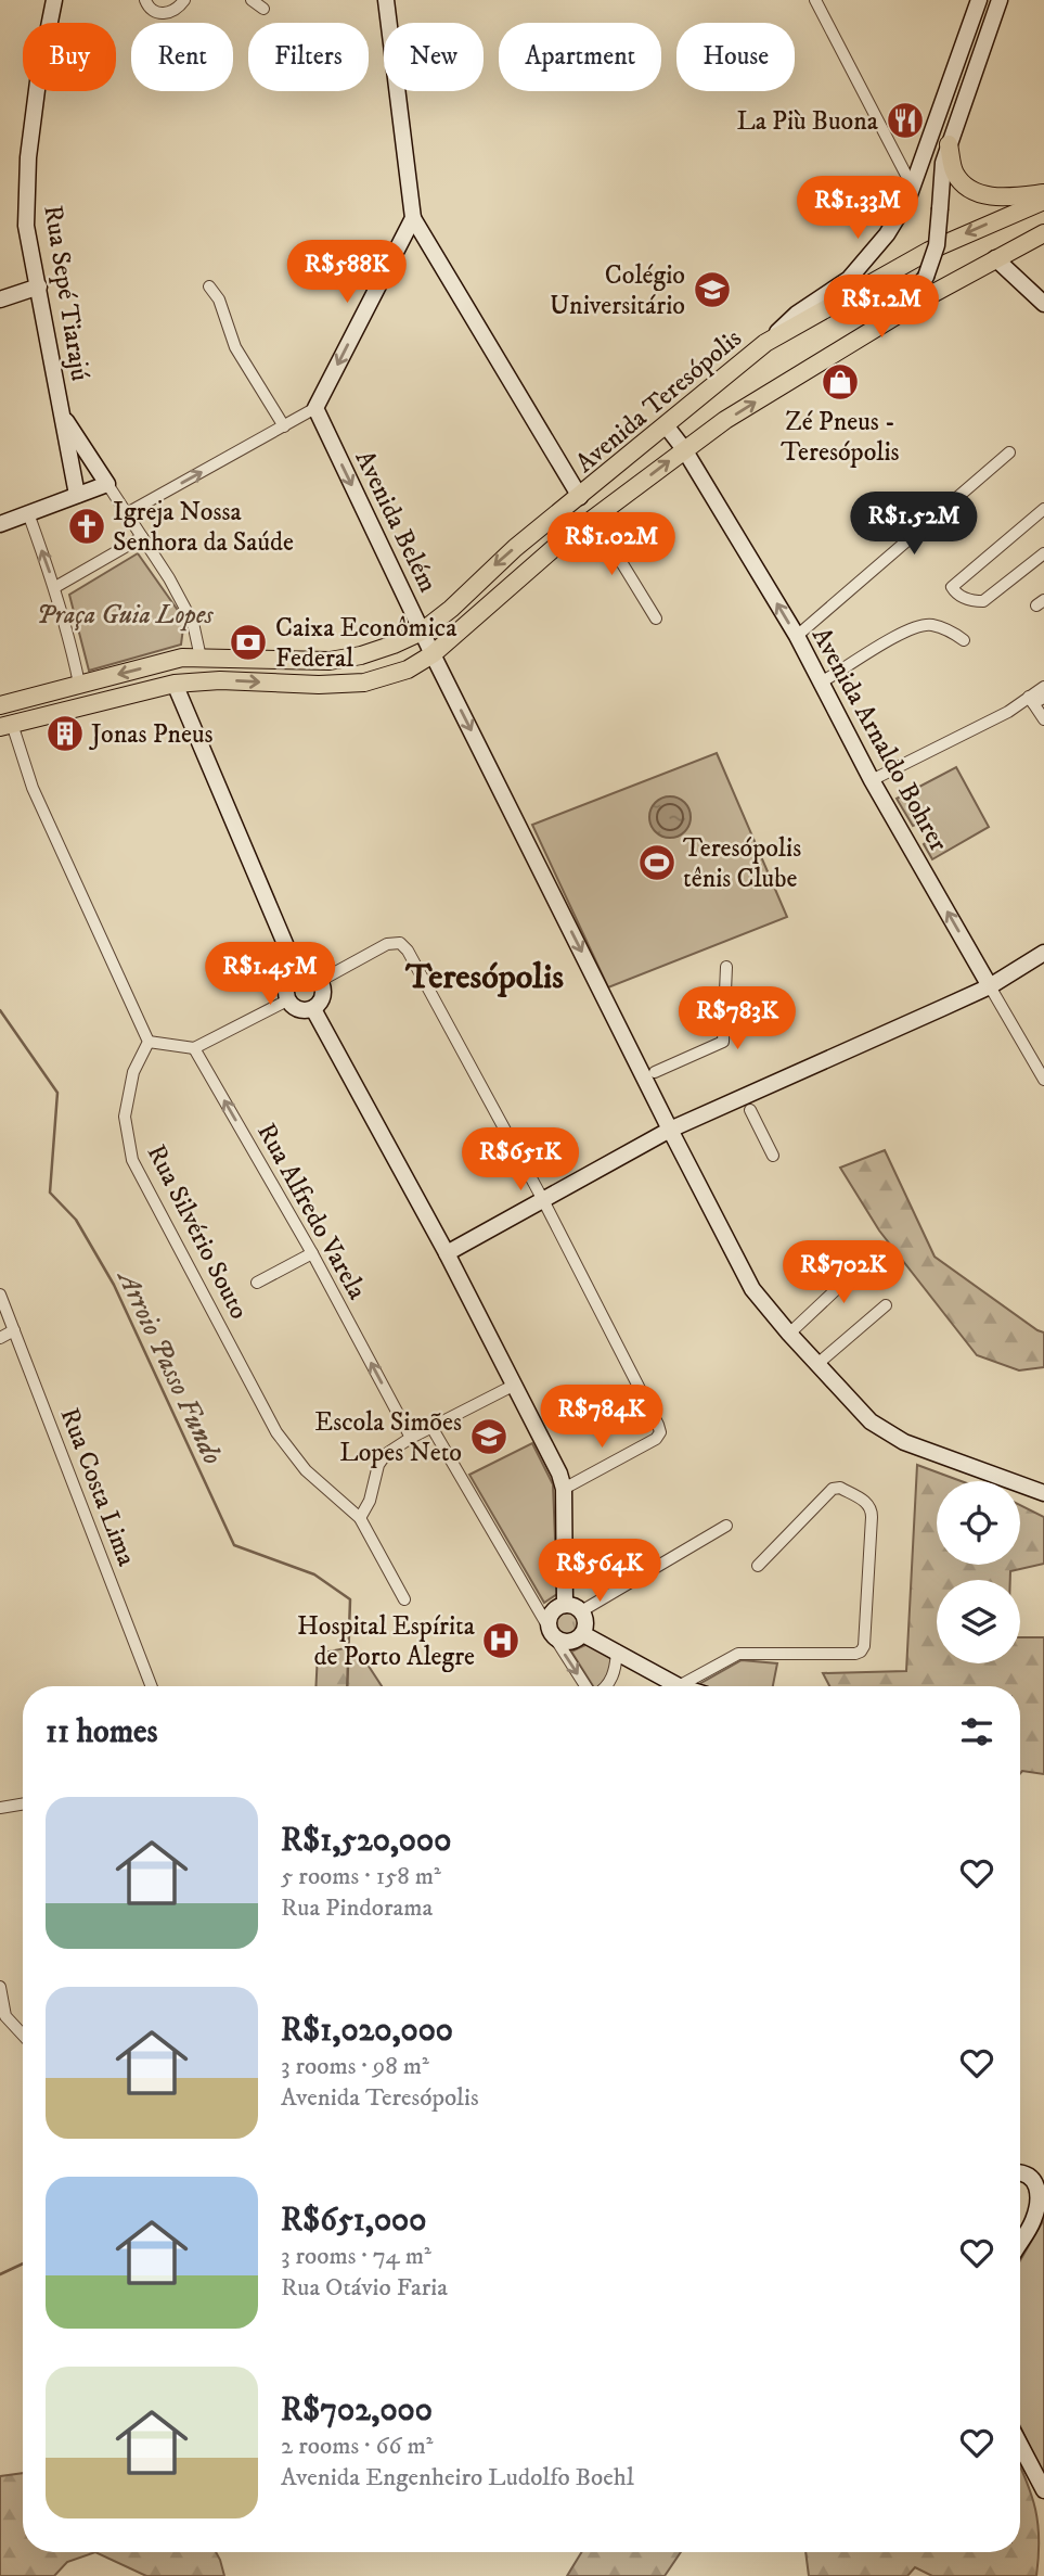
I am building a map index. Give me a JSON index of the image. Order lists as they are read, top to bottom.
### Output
{
  "streets": {
    "main road": ["Avenida Teresópolis"],
    "street": [
      "Rua Sepé Tiarajú",
      "Avenida Belém",
      "Avenida Arnaldo Bohrer",
      "Rua Alfredo Varela",
      "Rua Silvério Souto",
      "Rua Costa Lima"
    ]
  },
  "crossings": [
    ["Avenida Teresópolis", "Avenida Belém"],
    ["Avenida Teresópolis", "Avenida Arnaldo Bohrer"]
  ],
  "one_way": ["Avenida Belém", "Avenida Arnaldo Bohrer", "Rua Alfredo Varela"],
  "districts": ["Teresópolis"],
  "water": ["Arroio Passo Fundo"],
  "parks": ["Praça Guia Lopes"],
  "places": {
    "restaurant": ["La Più Buona"],
    "school or university": ["Colégio Universitário", "Escola Simões Lopes Neto"],
    "shop": ["Zé Pneus - Teresópolis"],
    "church": ["Igreja Nossa Senhora da Saúde"],
    "bank": ["Caixa Econômica Federal"],
    "building": ["Jonas Pneus"],
    "sports": ["Teresópolis tênis Clube"],
    "hospital": ["Hospital Espírita de Porto Alegre"]
  },
  "page": {
    "chip": [
      "Buy",
      "Rent",
      "Filters",
      "New",
      "Apartment",
      "House"
    ],
    "price": [
      "R$1.33M",
      "R$588K",
      "R$1.2M",
      "R$1.52M",
      "R$1.02M",
      "R$1.45M",
      "R$783K",
      "R$651K",
      "R$702K",
      "R$784K",
      "R$564K"
    ],
    "heading": "11 homes",
    "list": [
      {
        "name": "R$1,520,000",
        "note": "5 rooms · 158 m² · Rua Pindorama"
      },
      {
        "name": "R$1,020,000",
        "note": "3 rooms · 98 m² · Avenida Teresópolis"
      },
      {
        "name": "R$651,000",
        "note": "3 rooms · 74 m² · Rua Otávio Faria"
      },
      {
        "name": "R$702,000",
        "note": "2 rooms · 66 m² · Avenida Engenheiro Ludolfo Boehl"
      }
    ]
  }
}
